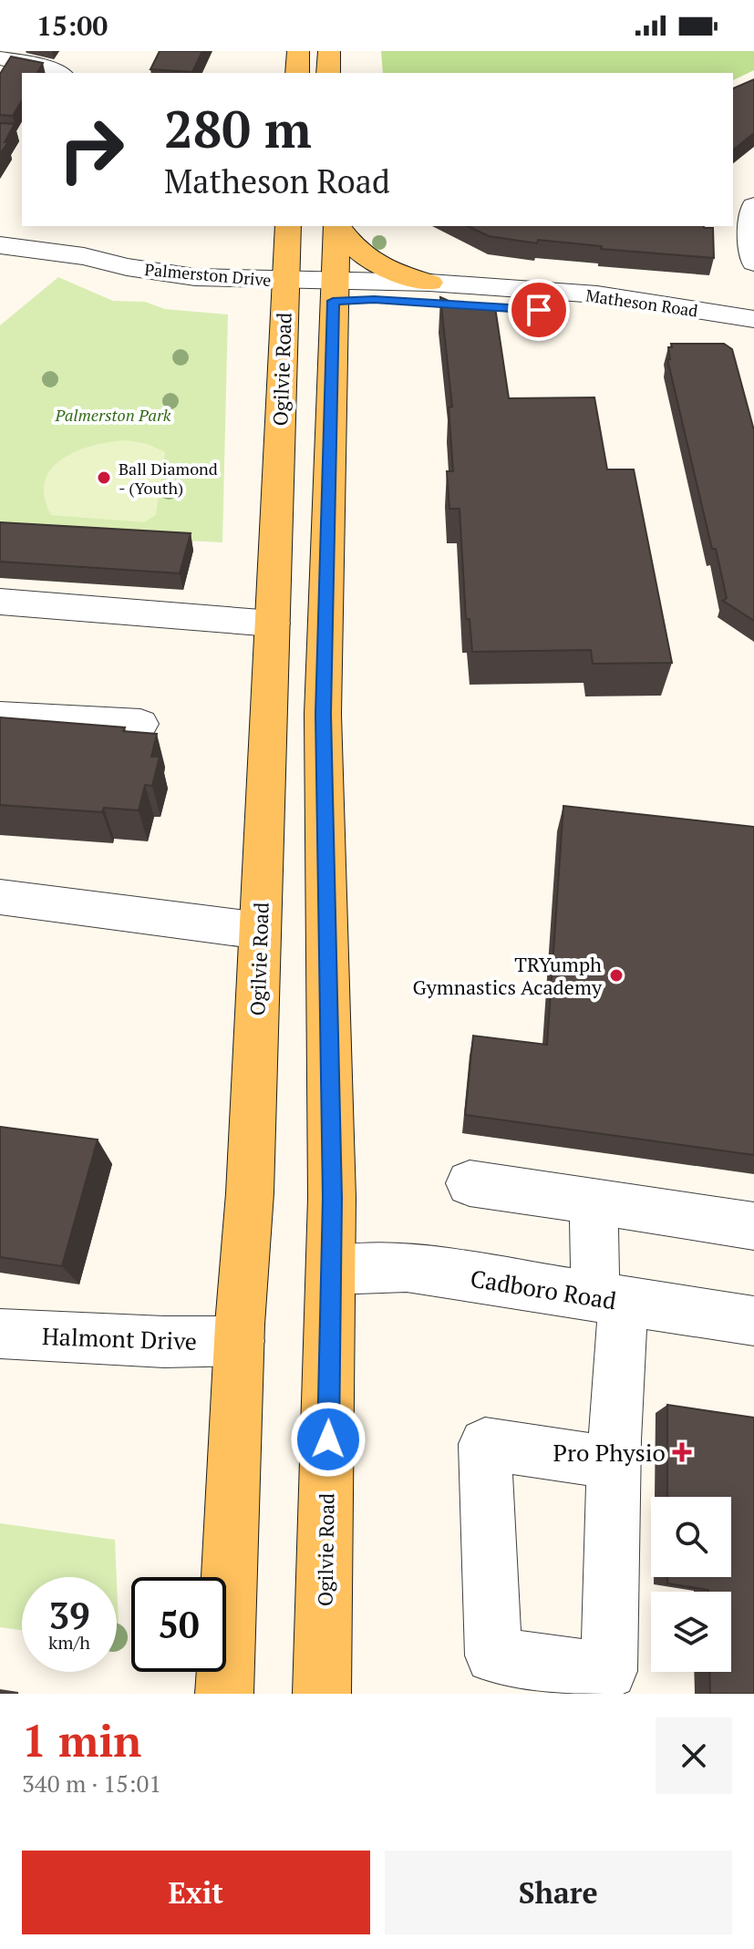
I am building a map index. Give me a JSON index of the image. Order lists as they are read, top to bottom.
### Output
{
  "streets": {
    "main road": ["Ogilvie Road"],
    "street": [
      "Palmerston Drive",
      "Matheson Road",
      "Cadboro Road",
      "Halmont Drive"
    ]
  },
  "crossings": [
    ["Palmerston Drive", "Matheson Road"],
    ["Palmerston Drive", "Ogilvie Road"],
    ["Matheson Road", "Ogilvie Road"],
    ["Ogilvie Road", "Cadboro Road"],
    ["Ogilvie Road", "Halmont Drive"]
  ],
  "parks": ["Palmerston Park"],
  "places": {
    "other": ["Ball Diamond - (Youth)", "TRYumph Gymnastics Academy"],
    "health": ["Pro Physio"]
  },
  "page": {
    "status": "15:00",
    "turn": ["280 m", "Matheson Road"],
    "speed": "39 km/h",
    "limit": "50",
    "heading": ["1 min", "340 m · 15:01"],
    "buttons": ["Exit", "Share"]
  }
}
